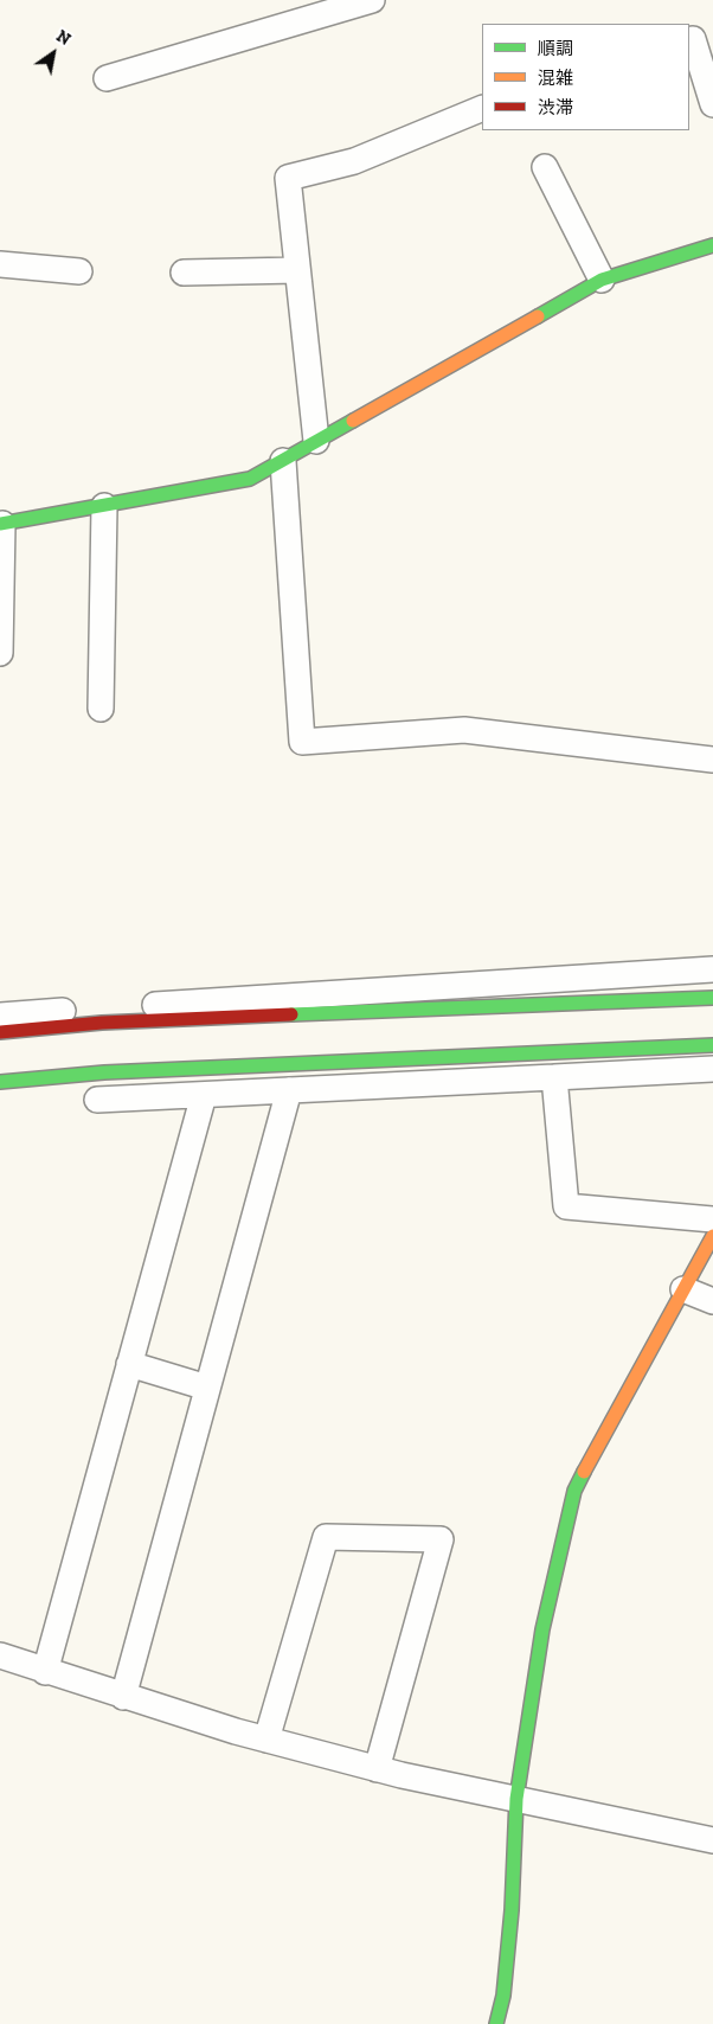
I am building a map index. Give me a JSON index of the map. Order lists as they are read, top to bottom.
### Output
{
  "legend": ["順調", "混雑", "渋滞"],
  "north": "top right"
}
